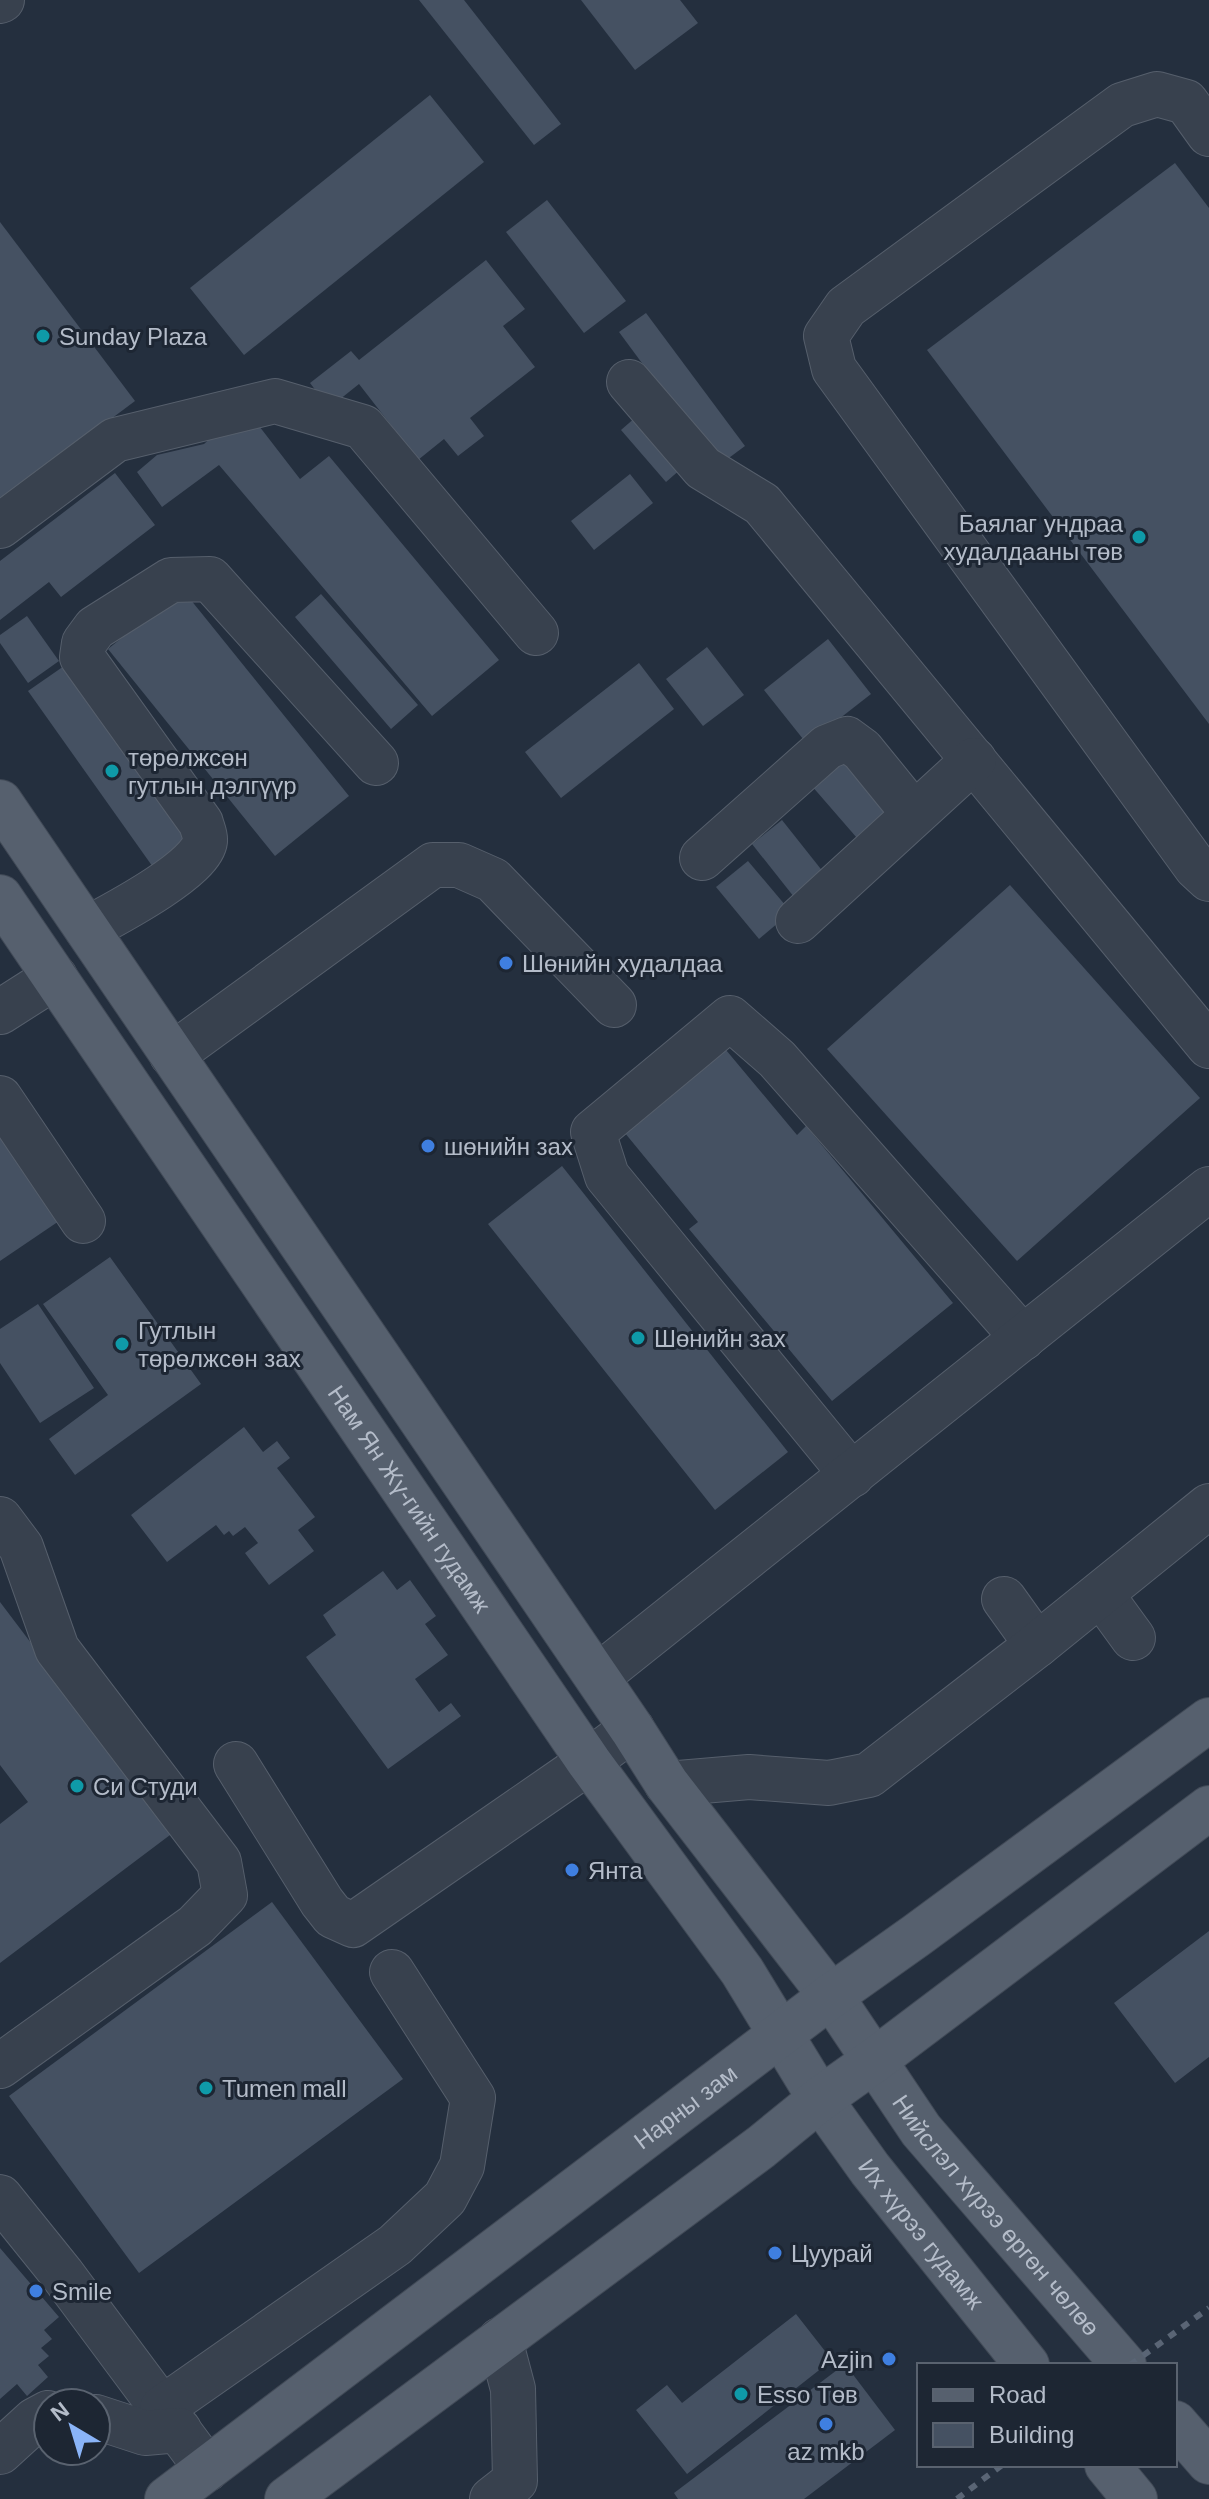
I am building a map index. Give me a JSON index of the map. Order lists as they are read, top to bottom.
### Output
{
  "streets": {
    "main road": [
      "Нам Ян Жү-гийн гудамж",
      "Нарны зам",
      "Нийслэл хүрээ өргөн чөлөө",
      "Их хүрээ гудамж"
    ]
  },
  "crossings": [
    ["Нам Ян Жү-гийн гудамж", "Нарны зам"],
    ["Нам Ян Жү-гийн гудамж", "Их хүрээ гудамж"],
    ["Нарны зам", "Нийслэл хүрээ өргөн чөлөө"]
  ],
  "places": [
    "Sunday Plaza",
    "Баялаг ундраа худалдааны төв",
    "төрөлжсөн гутлын дэлгүүр",
    "Шөнийн худалдаа",
    "шөнийн зах",
    "Шөнийн зах",
    "Гутлын төрөлжсөн зах",
    "Си Студи",
    "Янта",
    "Tumen mall",
    "Цуурай",
    "Smile",
    "Azjin",
    "Esso Төв",
    "az mkb"
  ],
  "legend": ["Road", "Building"],
  "north": "top left"
}
